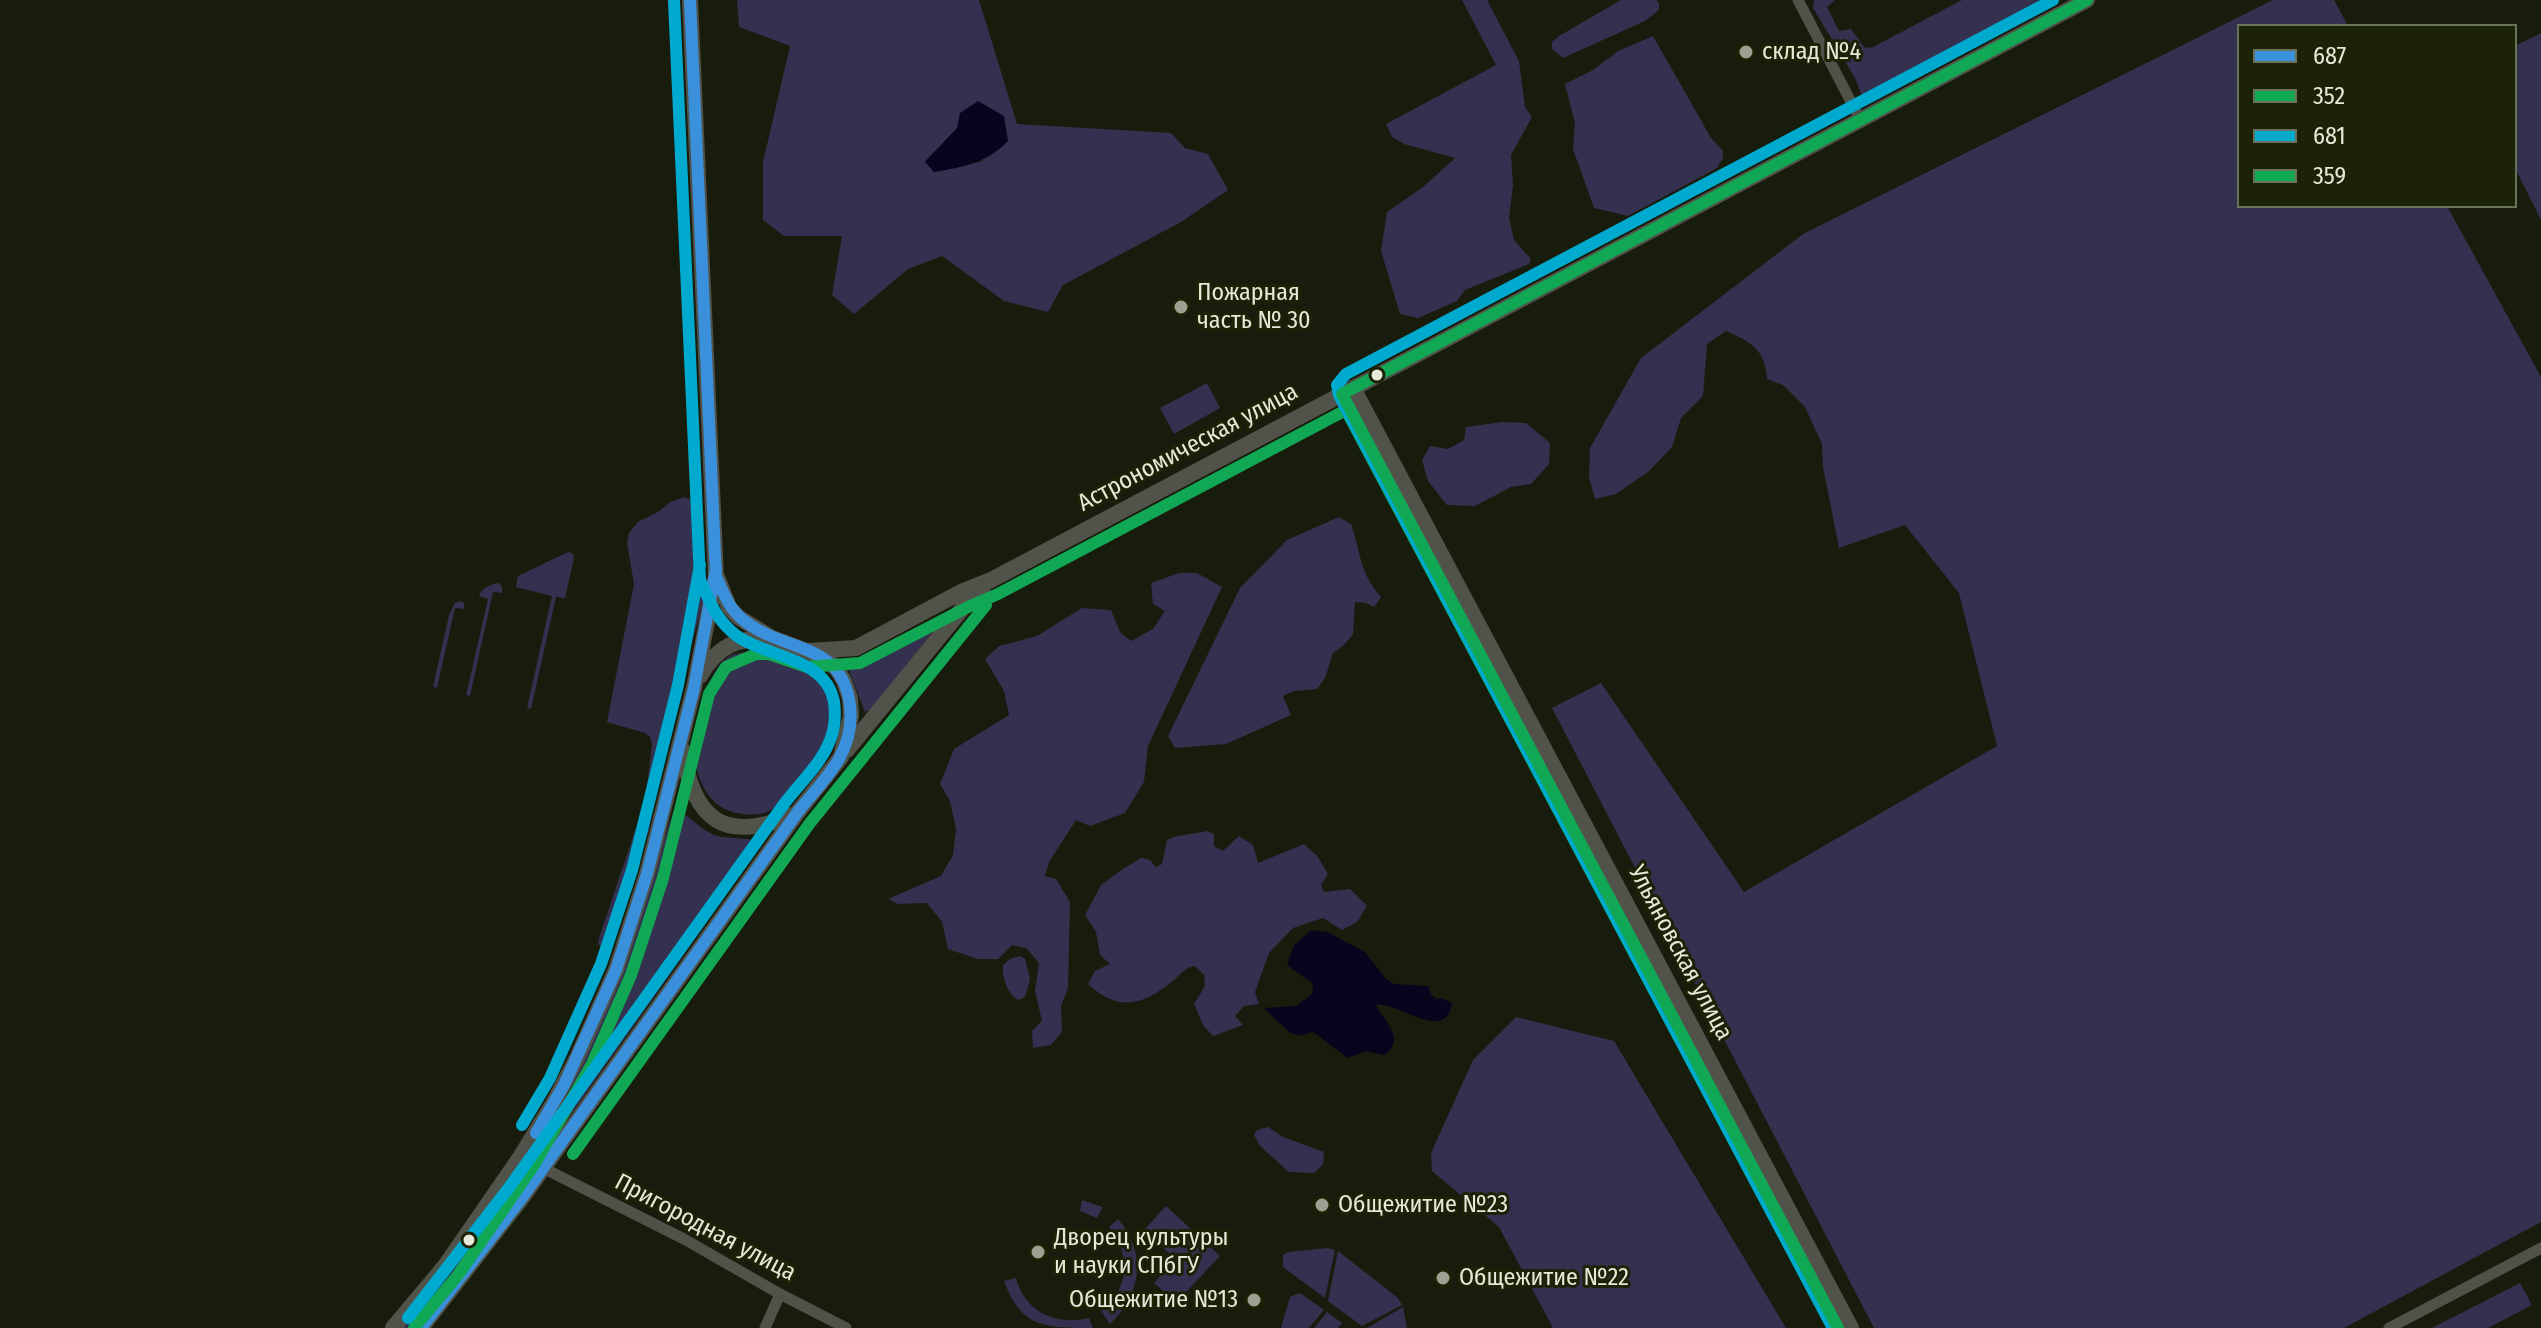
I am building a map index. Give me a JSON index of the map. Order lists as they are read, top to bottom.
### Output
{
  "streets": {
    "main road": ["Астрономическая улица", "Ульяновская улица"],
    "street": ["Пригородная улица"]
  },
  "crossings": [
    ["Астрономическая улица", "Ульяновская улица"]
  ],
  "places": [
    "склад №4",
    "Пожарная часть № 30",
    "Общежитие №23",
    "Дворец культуры и науки СПбГУ",
    "Общежитие №22",
    "Общежитие №13"
  ],
  "lines": [
    "transit line 687",
    "transit line 681",
    "transit line 359",
    "transit line 352"
  ],
  "legend": [
    "687",
    "352",
    "681",
    "359"
  ]
}
